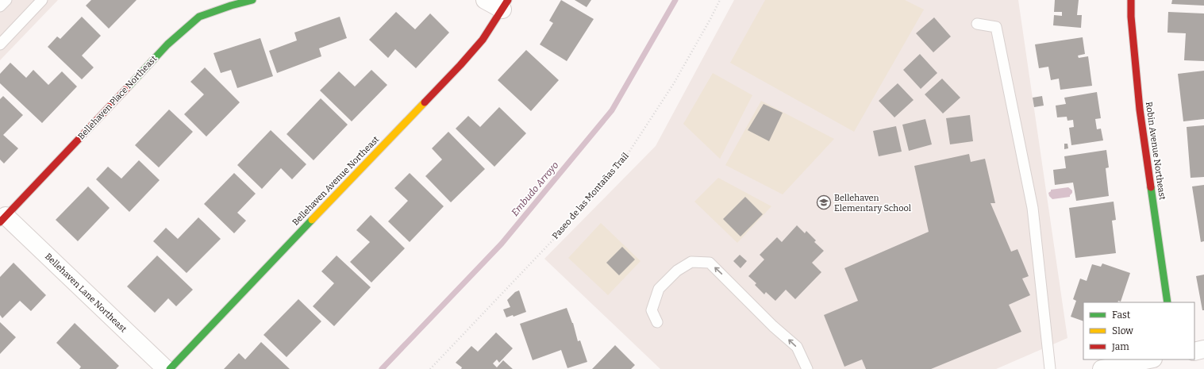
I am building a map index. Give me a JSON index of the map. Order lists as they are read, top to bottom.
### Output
{
  "streets": {
    "street": [
      "Bellehaven Place Northeast",
      "Robin Avenue Northeast",
      "Bellehaven Avenue Northeast",
      "Bellehaven Lane Northeast"
    ],
    "path": ["Paseo de las Montañas Trail"]
  },
  "crossings": [
    ["Bellehaven Place Northeast", "Bellehaven Lane Northeast"]
  ],
  "water": ["Embudo Arroyo"],
  "places": {
    "school or university": ["Bellehaven Elementary School"]
  },
  "legend": ["Fast", "Slow", "Jam"]
}
